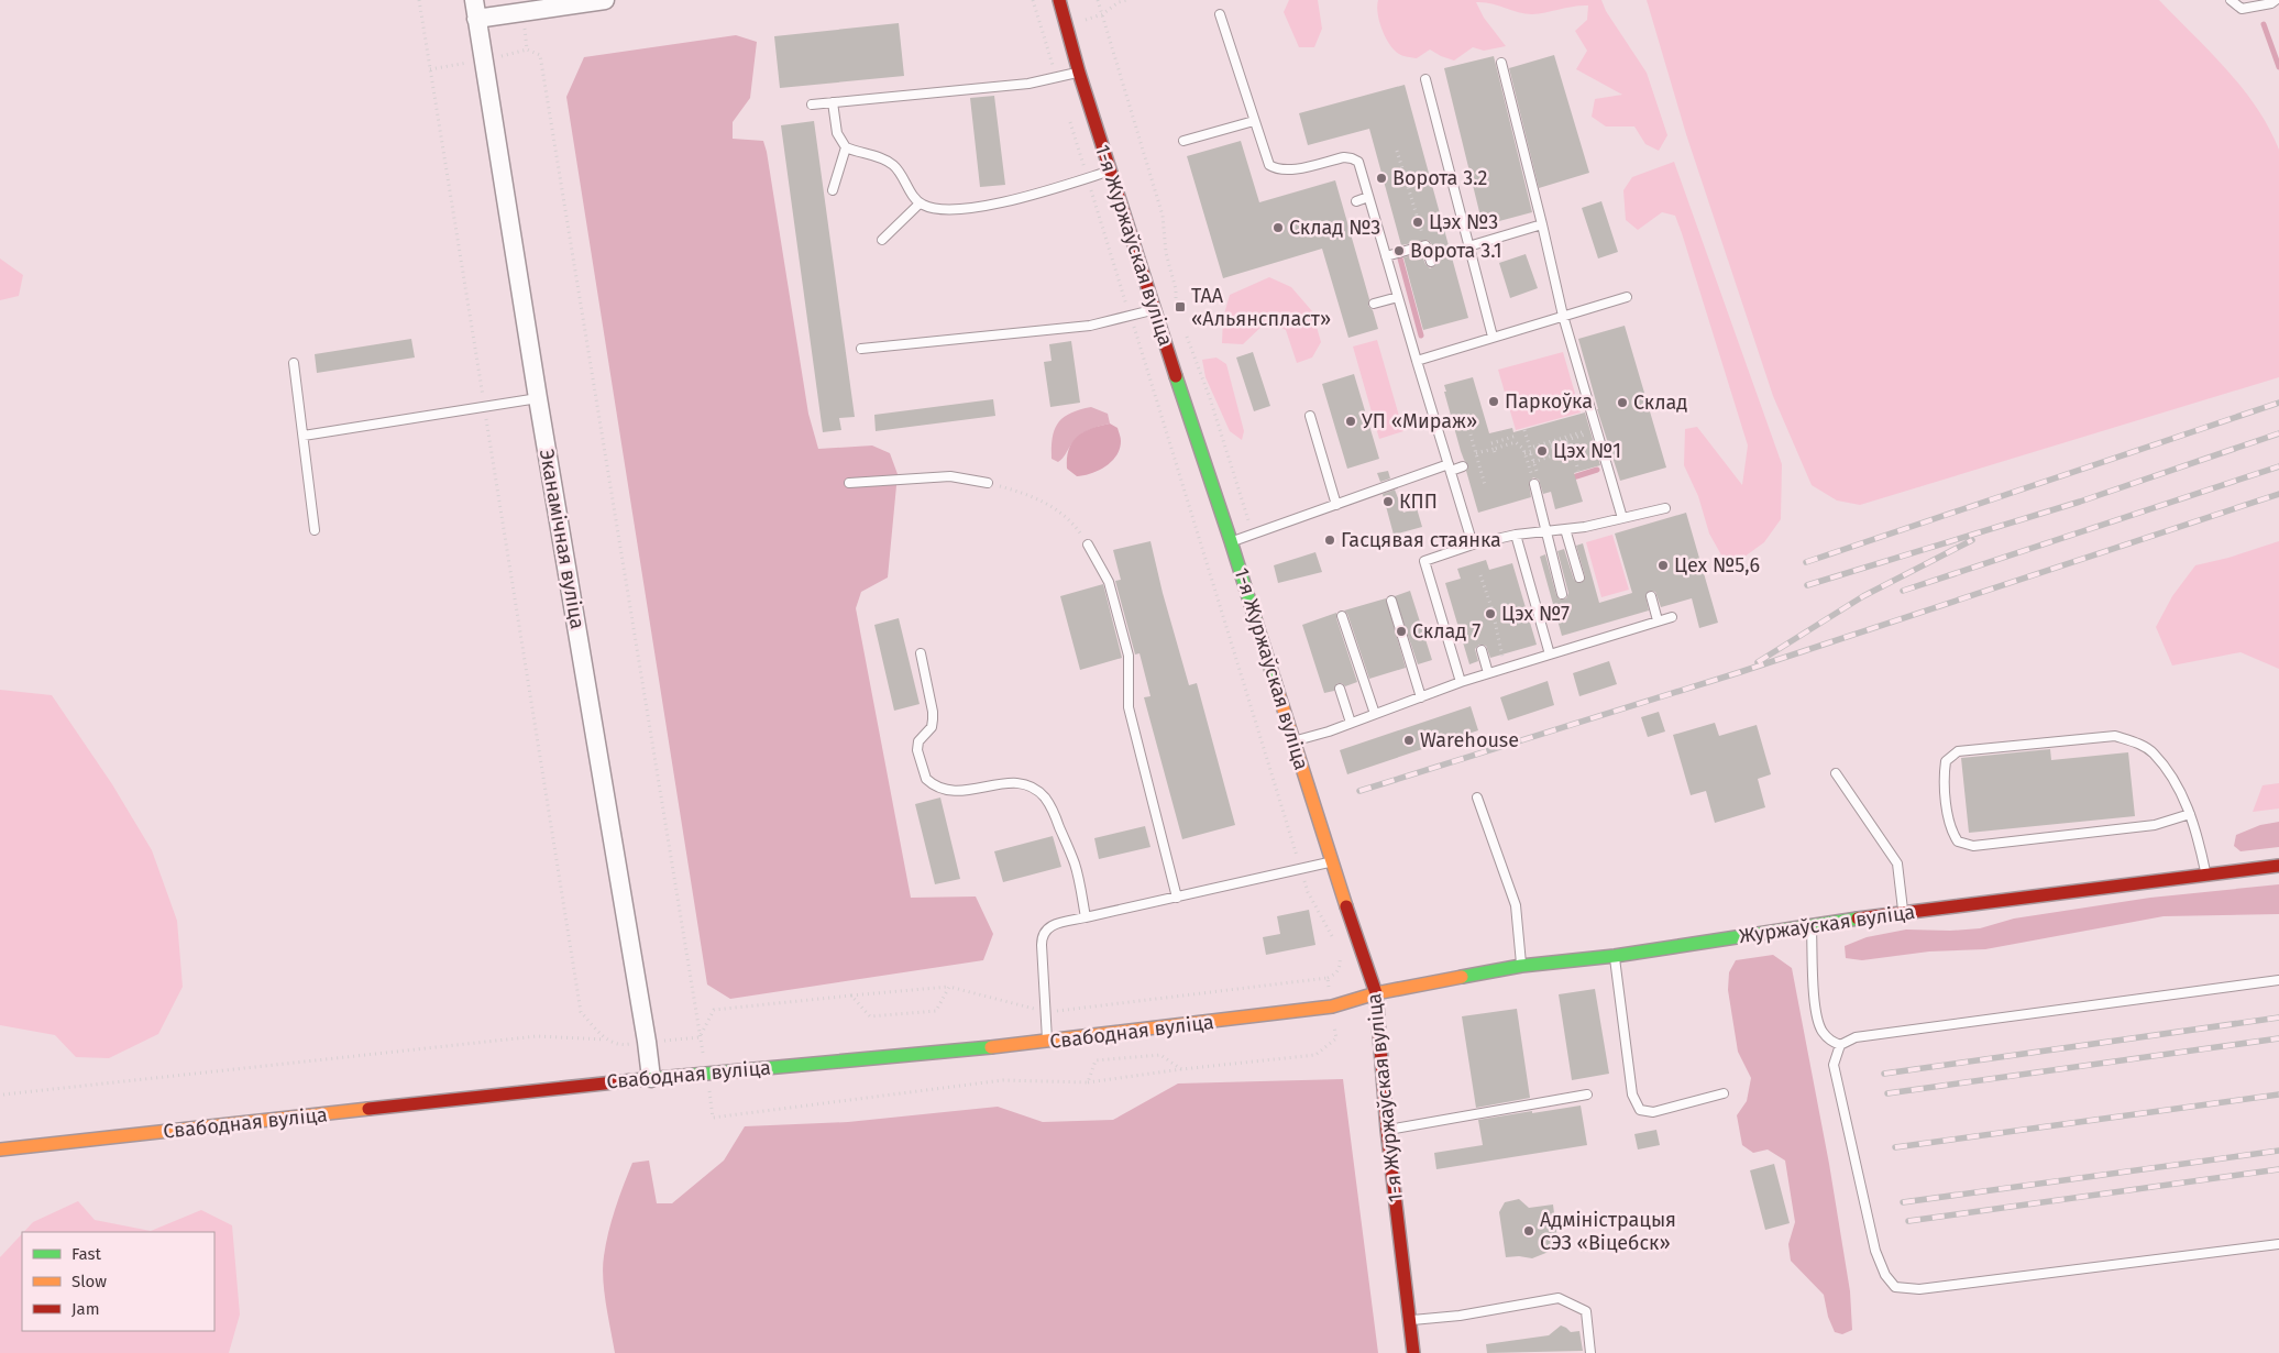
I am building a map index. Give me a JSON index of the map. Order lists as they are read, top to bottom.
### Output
{
  "streets": {
    "street": [
      "1-я Журжаўская вуліца",
      "Эканамічная вуліца",
      "Журжаўская вуліца",
      "Свабодная вуліца"
    ]
  },
  "crossings": [
    ["1-я Журжаўская вуліца", "Журжаўская вуліца"],
    ["1-я Журжаўская вуліца", "Свабодная вуліца"],
    ["Эканамічная вуліца", "Свабодная вуліца"],
    ["Журжаўская вуліца", "Свабодная вуліца"]
  ],
  "places": {
    "other": [
      "Ворота 3.2",
      "Цэх №3",
      "Склад №3",
      "Ворота 3.1",
      "Паркоўка",
      "Склад",
      "УП «Мираж»",
      "Цэх №1",
      "КПП",
      "Гасцявая стаянка",
      "Цех №5,6",
      "Цэх №7",
      "Склад 7",
      "Warehouse",
      "Адміністрацыя СЭЗ «Віцебск»"
    ],
    "transit": ["ТАА «Альянспласт»"]
  },
  "legend": ["Fast", "Slow", "Jam"]
}
